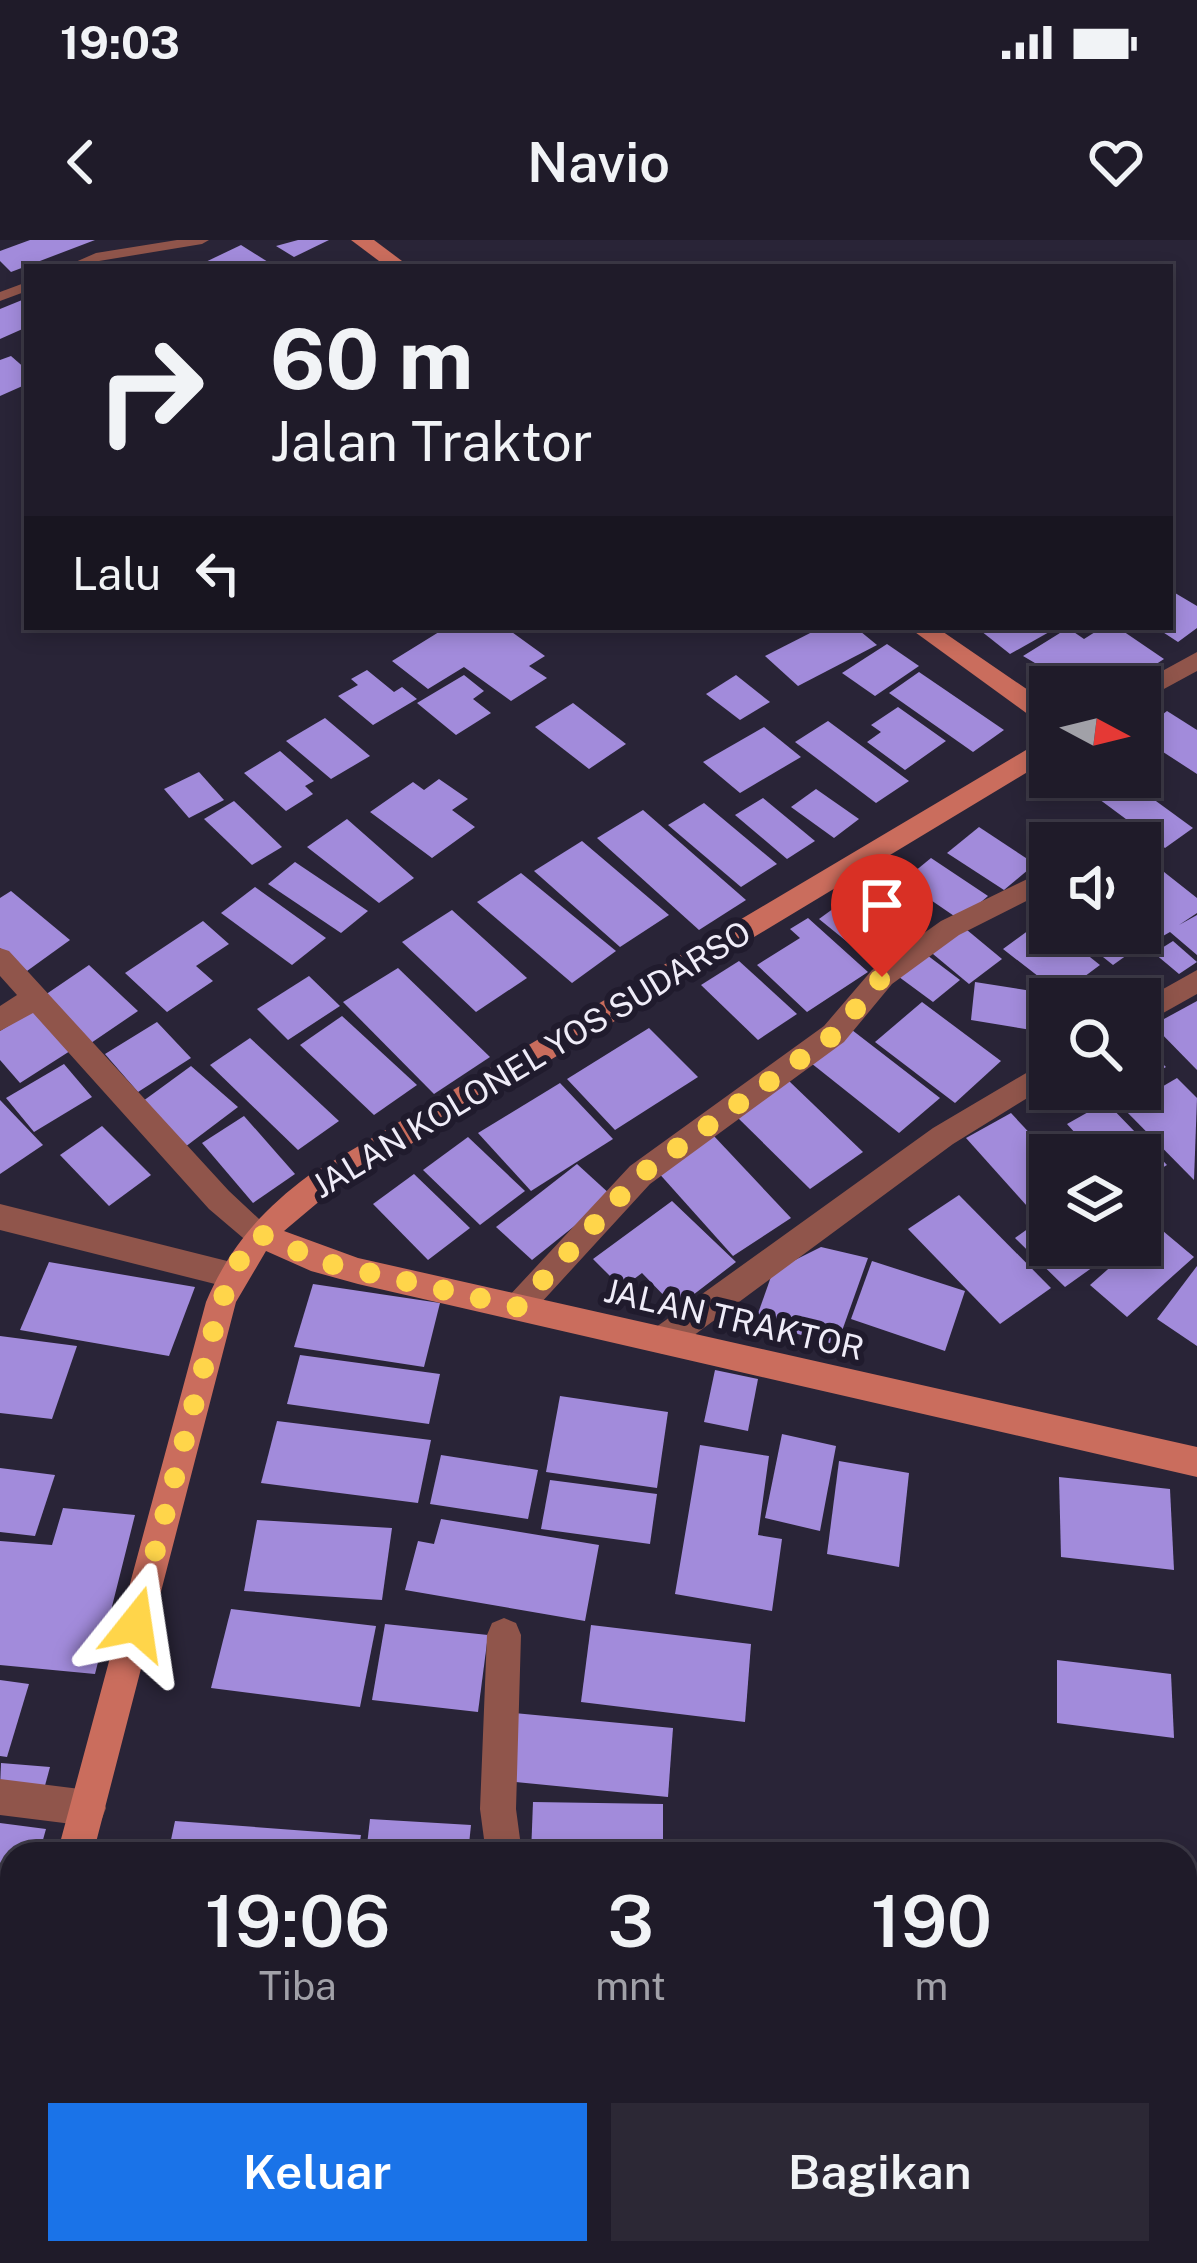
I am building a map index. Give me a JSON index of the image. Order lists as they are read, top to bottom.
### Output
{
  "streets": {
    "street": ["JALAN KOLONEL YOS SUDARSO", "JALAN TRAKTOR"]
  },
  "crossings": [
    ["JALAN KOLONEL YOS SUDARSO", "JALAN TRAKTOR"]
  ],
  "north": "right",
  "page": {
    "status": "19:03",
    "header": "Navio",
    "turn": ["60 m", "Jalan Traktor"],
    "then": "Lalu",
    "eta": [
      "19:06",
      "Tiba",
      "3",
      "mnt",
      "190",
      "m"
    ],
    "buttons": ["Keluar", "Bagikan"]
  }
}
